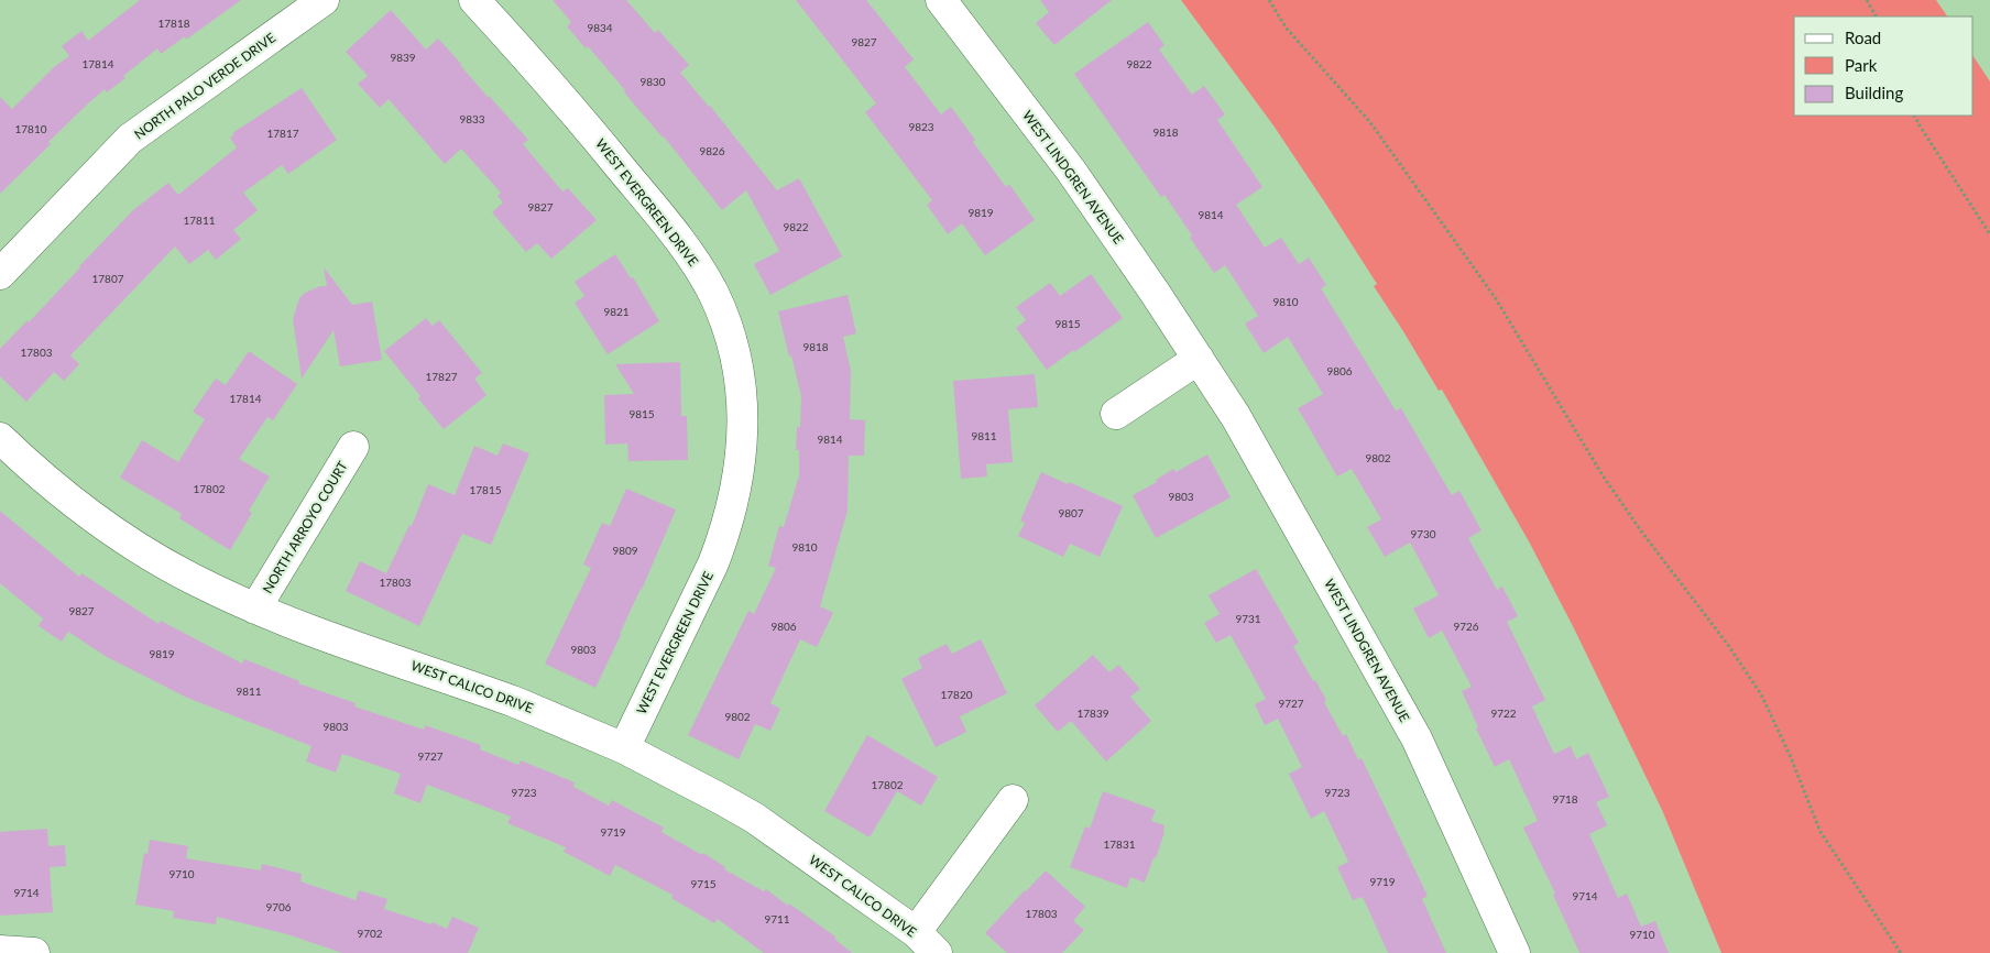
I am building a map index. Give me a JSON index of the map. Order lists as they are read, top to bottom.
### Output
{
  "streets": {
    "street": [
      "NORTH PALO VERDE DRIVE",
      "WEST LINDGREN AVENUE",
      "WEST EVERGREEN DRIVE",
      "NORTH ARROYO COURT",
      "WEST CALICO DRIVE"
    ]
  },
  "crossings": [
    ["WEST EVERGREEN DRIVE", "WEST CALICO DRIVE"],
    ["NORTH ARROYO COURT", "WEST CALICO DRIVE"]
  ],
  "house_numbers": [
    "17818",
    "9834",
    "9827",
    "9839",
    "17814",
    "9822",
    "9830",
    "9833",
    "9823",
    "17810",
    "9818",
    "17817",
    "9826",
    "9827",
    "9819",
    "9814",
    "17811",
    "9822",
    "17807",
    "9810",
    "9821",
    "9815",
    "9818",
    "17803",
    "9806",
    "17827",
    "17814",
    "9815",
    "9811",
    "9814",
    "9802",
    "17802",
    "17815",
    "9803",
    "9807",
    "9730",
    "9810",
    "9809",
    "17803",
    "9827",
    "9731",
    "9806",
    "9726",
    "9803",
    "9819",
    "9811",
    "17820",
    "9727",
    "17839",
    "9722",
    "9802",
    "9803",
    "9727",
    "17802",
    "9723",
    "9723",
    "9718",
    "9719",
    "17831",
    "9710",
    "9719",
    "9715",
    "9714",
    "9714",
    "9706",
    "17803",
    "9711",
    "9702",
    "9710"
  ],
  "legend": ["Road", "Park", "Building"]
}
